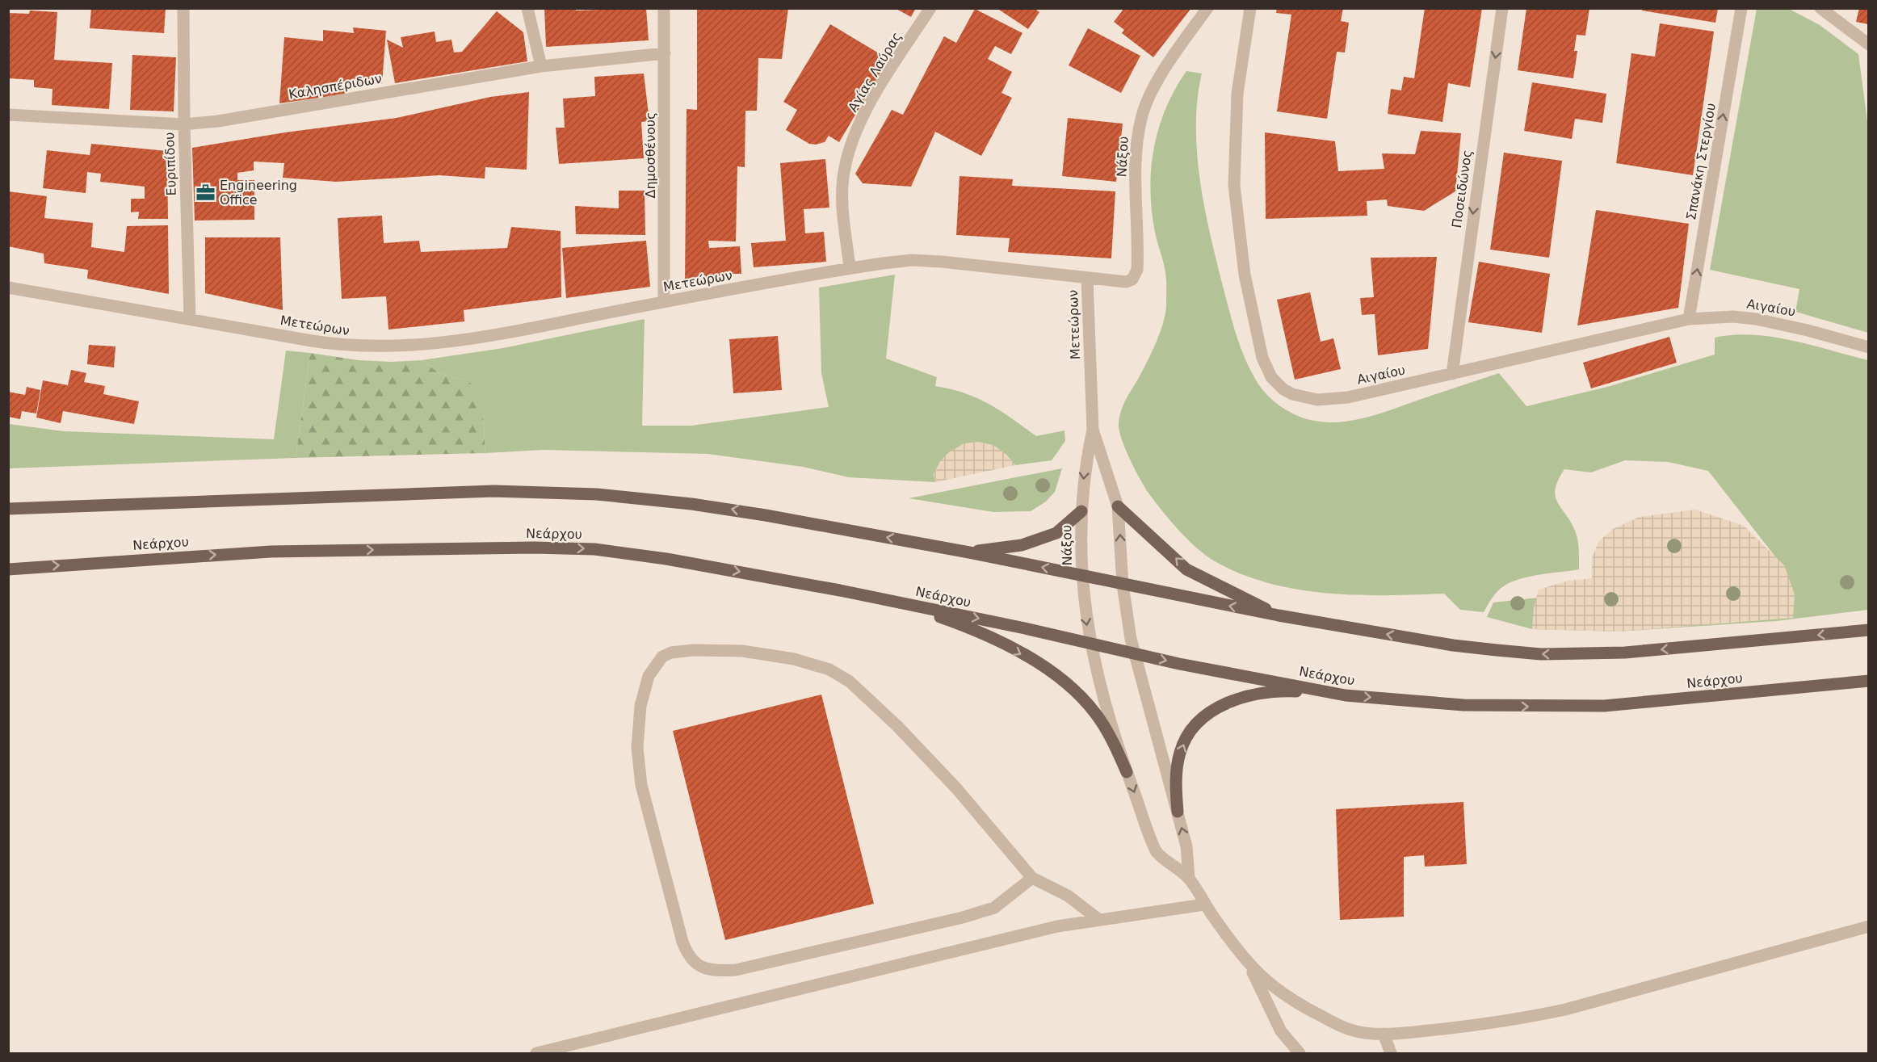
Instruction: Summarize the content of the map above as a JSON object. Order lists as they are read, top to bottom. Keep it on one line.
{"streets":{"main road":["Νεάρχου"],"street":["Αγίας Λαύρας","Καλησπέριδων","Δημοσθένους","Νάξου","Σπανάκη Στεργίου","Ευριπίδου","Ποσειδώνος","Μετεώρων","Αιγαίου"]},"crossings":[["Αγίας Λαύρας","Μετεώρων"],["Καλησπέριδων","Δημοσθένους"],["Καλησπέριδων","Ευριπίδου"],["Δημοσθένους","Μετεώρων"],["Νάξου","Μετεώρων"],["Νάξου","Νεάρχου"],["Σπανάκη Στεργίου","Αιγαίου"],["Ευριπίδου","Μετεώρων"],["Ποσειδώνος","Αιγαίου"],["Μετεώρων","Νεάρχου"]],"one_way":["Σπανάκη Στεργίου","Ποσειδώνος"],"places":{"office":["Engineering Office"]}}
